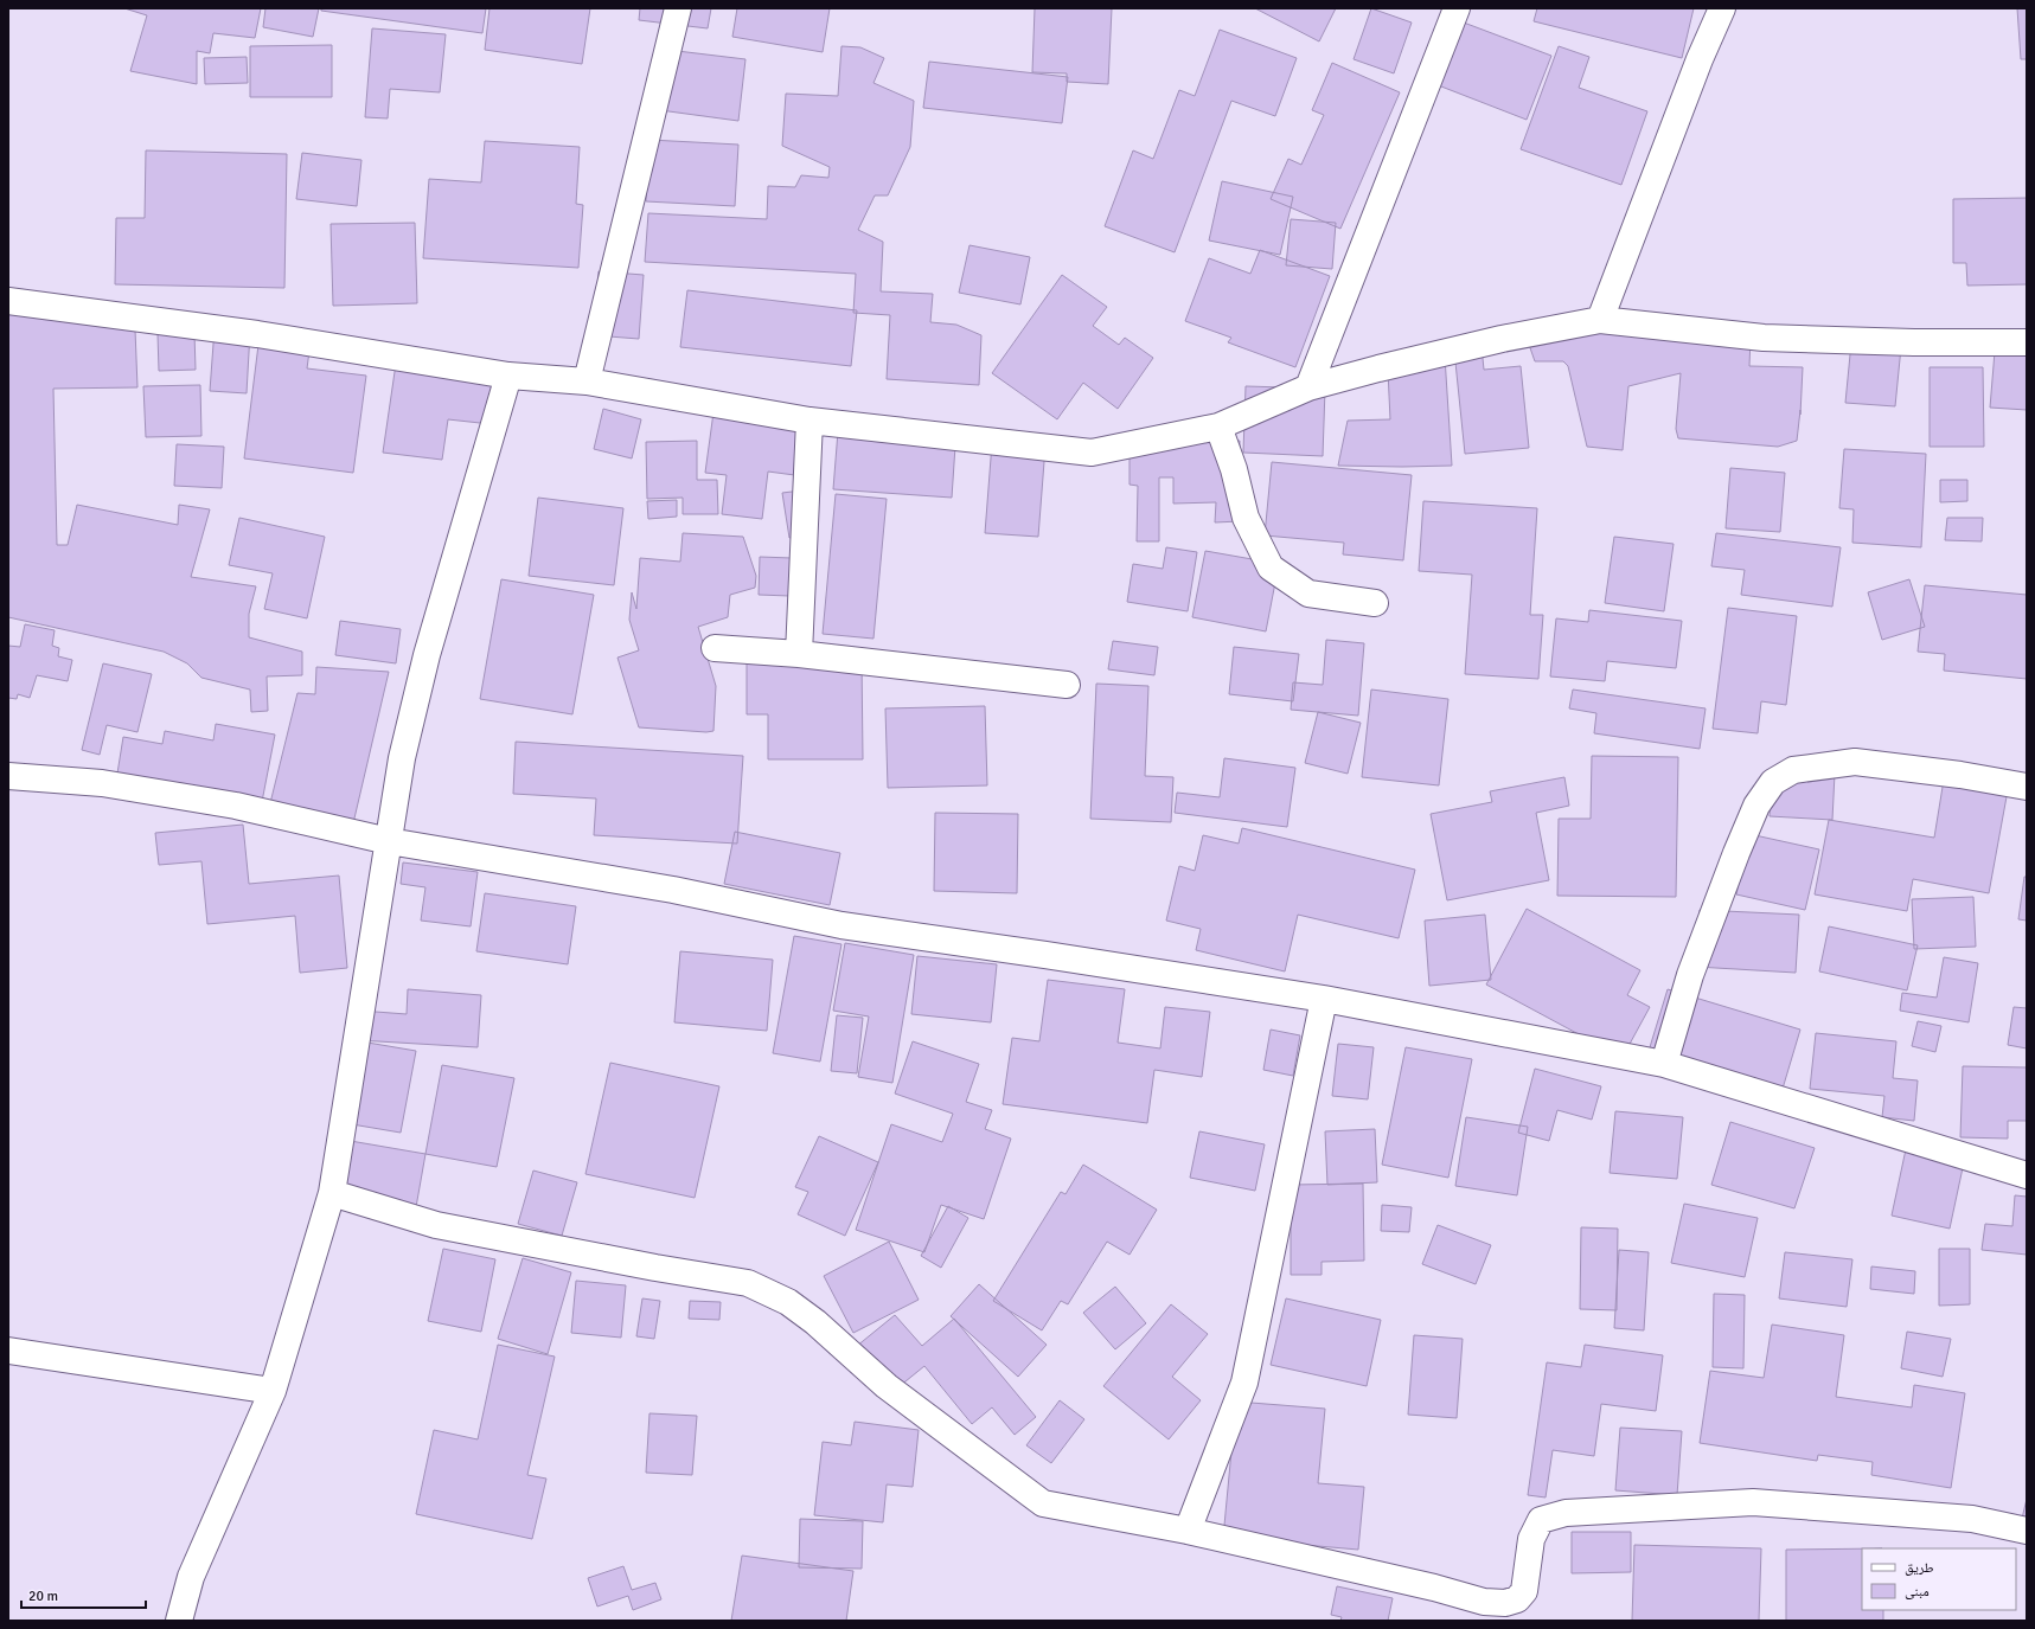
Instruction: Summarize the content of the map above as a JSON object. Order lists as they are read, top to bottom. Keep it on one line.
{"legend":["طريق","مبنى"],"scale_bar":"20 m"}
